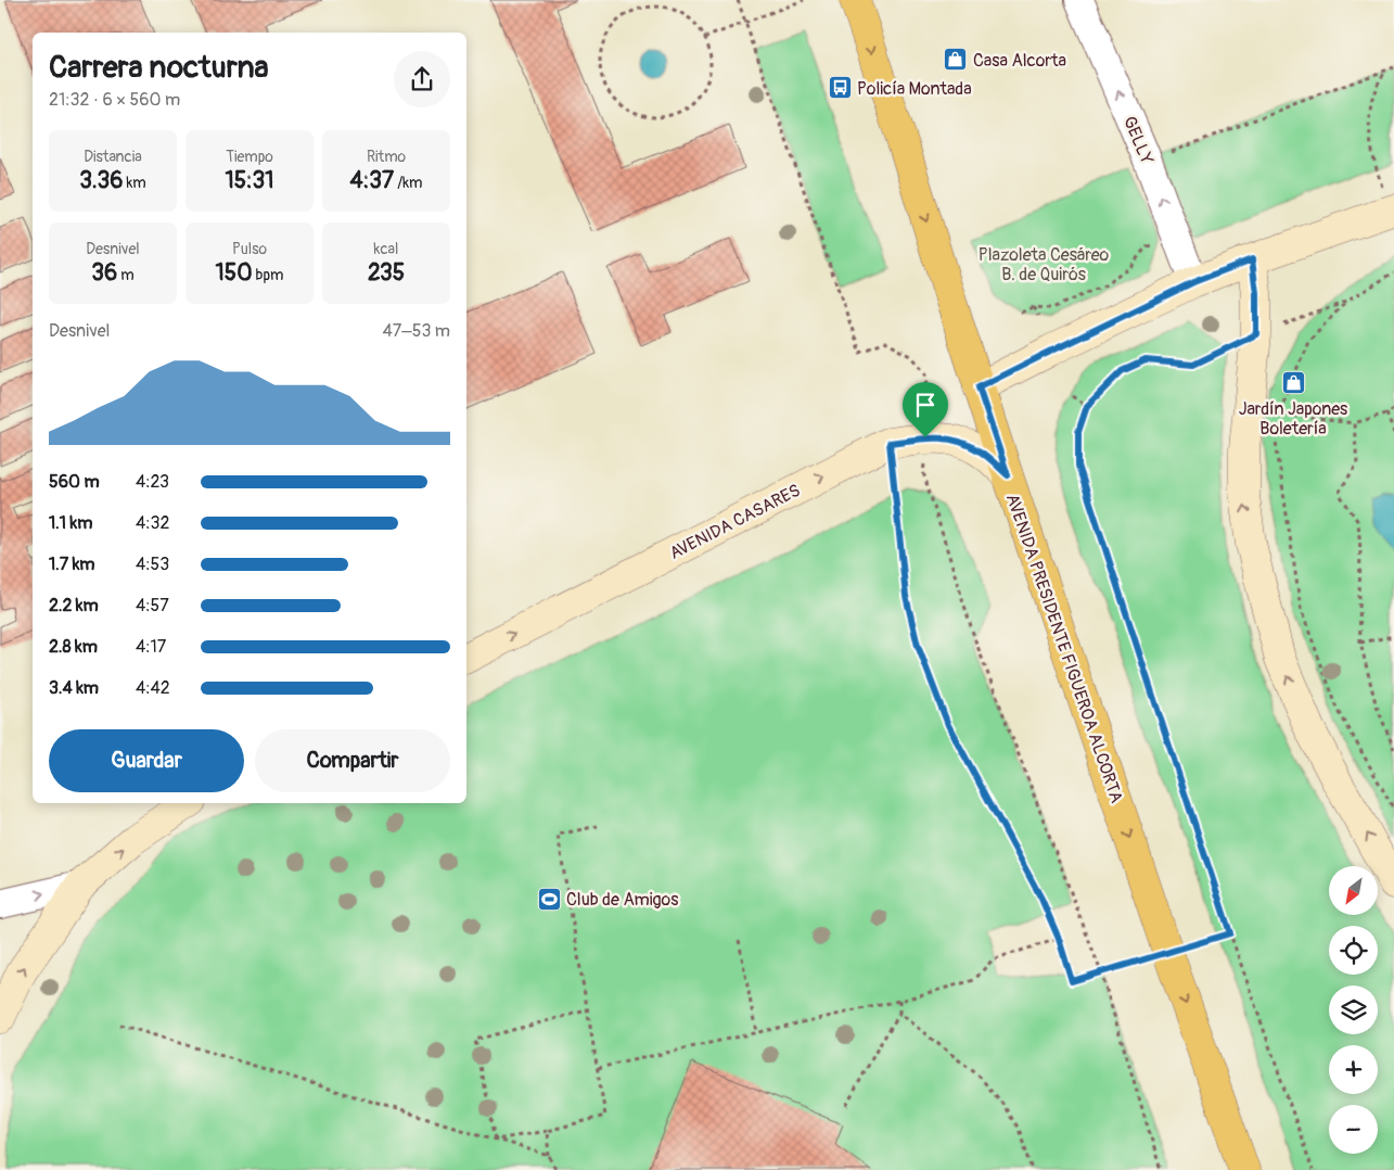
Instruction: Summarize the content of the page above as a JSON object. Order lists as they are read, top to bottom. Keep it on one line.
{"streets":{"main road":["AVENIDA CASARES","AVENIDA PRESIDENTE FIGUEROA ALCORTA"],"street":["GELLY"]},"crossings":[["AVENIDA CASARES","AVENIDA PRESIDENTE FIGUEROA ALCORTA"]],"one_way":["GELLY","AVENIDA CASARES"],"parks":["Plazoleta Cesáreo B. de Quirós"],"places":{"shop":["Casa Alcorta","Jardín Japones Boletería"],"bus stop":["Policía Montada"],"sports":["Club de Amigos"]},"north":"bottom left","page":{"heading":["Carrera nocturna","21:32 · 6 × 560 m"],"stats":[["Distancia","3.36 km"],["Tiempo","15:31"],["Ritmo","4:37 /km"],["Desnivel","36 m"],["Pulso","150 bpm"],["kcal","235"]],"chart":["Desnivel","47–53 m"],"list":[{"name":"560 m","note":"4:23"},{"name":"1.1 km","note":"4:32"},{"name":"1.7 km","note":"4:53"},{"name":"2.2 km","note":"4:57"},{"name":"2.8 km","note":"4:17"},{"name":"3.4 km","note":"4:42"}],"buttons":["Guardar","Compartir"],"map_buttons":["+","−"]}}
